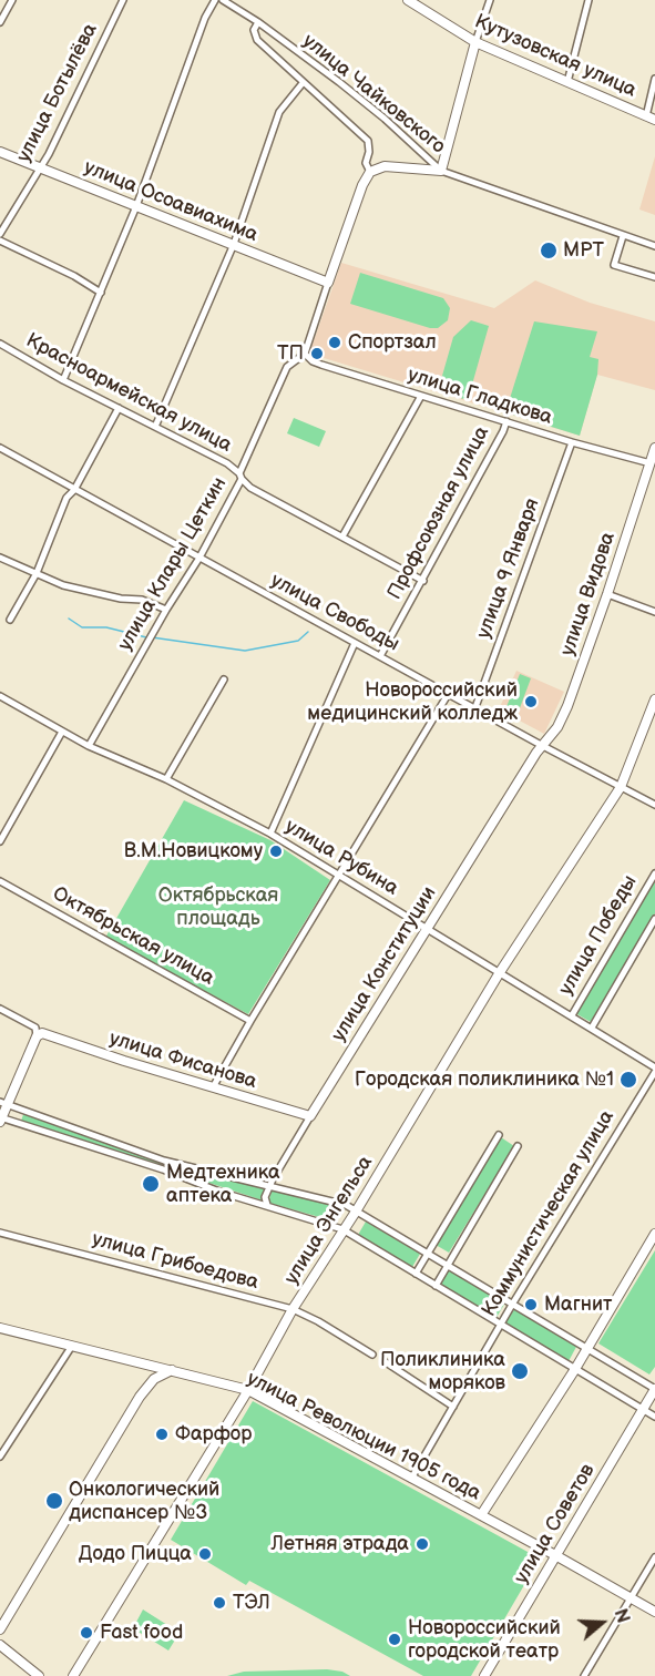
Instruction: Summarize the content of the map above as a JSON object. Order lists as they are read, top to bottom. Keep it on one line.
{"streets":{"street":["Кутузовская улица","улица Ботылёва","улица Чайковского","улица Осоавиахима","Красноармейская улица","улица Гладкова","Профсоюзная улица","улица Клары Цеткин","улица 9 Января","улица Видова","улица Свободы","улица Рубина","улица Победы","Октябрьская улица","улица Конституции","улица Фисанова","Коммунистическая улица","улица Энгельса","улица Грибоедова","улица Революции 1905 года","улица Советов"]},"crossings":[["улица Ботылёва","улица Осоавиахима"],["улица Чайковского","улица Клары Цеткин"],["улица Осоавиахима","улица Клары Цеткин"],["Красноармейская улица","Профсоюзная улица"],["Красноармейская улица","улица Клары Цеткин"],["улица Гладкова","Профсоюзная улица"],["улица Гладкова","улица Клары Цеткин"],["улица Гладкова","улица 9 Января"],["улица Гладкова","улица Видова"],["Профсоюзная улица","улица Свободы"],["улица Клары Цеткин","улица Свободы"],["улица Клары Цеткин","улица Рубина"],["улица 9 Января","улица Свободы"],["улица Видова","улица Свободы"],["улица Видова","улица Конституции"],["улица Свободы","улица Конституции"],["улица Свободы","улица Энгельса"],["улица Рубина","улица Победы"],["улица Рубина","улица Конституции"],["улица Рубина","Коммунистическая улица"],["улица Рубина","улица Энгельса"],["улица Конституции","улица Фисанова"],["Коммунистическая улица","улица Революции 1905 года"],["улица Энгельса","улица Грибоедова"],["улица Энгельса","улица Революции 1905 года"],["улица Революции 1905 года","улица Советов"]],"parks":["Октябрьская площадь"],"places":["МРТ","Спортзал","ТП","Новороссийский медицинский колледж","В.М.Новицкому","Городская поликлиника №1","Медтехника аптека","Магнит","Поликлиника моряков","Фарфор","Онкологический диспансер №3","Летняя этрада","Додо Пицца","ТЭЛ","Fast food","Новороссийский городской театр"],"north":"right"}
